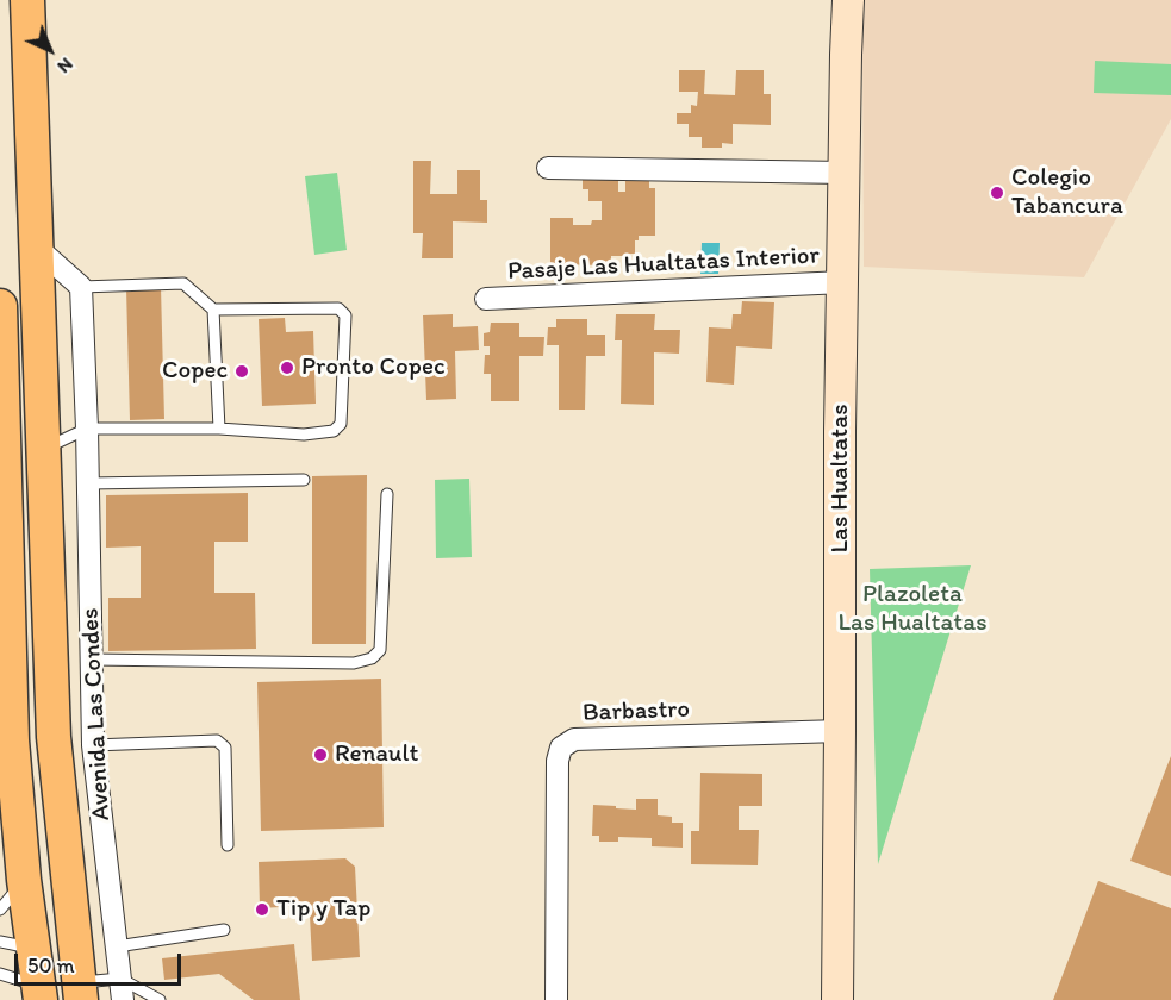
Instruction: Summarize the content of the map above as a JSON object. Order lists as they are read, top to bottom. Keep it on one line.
{"streets":{"main road":["Avenida Las Condes"],"street":["Pasaje Las Hualtatas Interior","Las Hualtatas","Barbastro"]},"crossings":[["Pasaje Las Hualtatas Interior","Las Hualtatas"],["Las Hualtatas","Barbastro"]],"parks":["Plazoleta Las Hualtatas"],"places":["Colegio Tabancura","Pronto Copec","Copec","Renault","Tip y Tap"],"scale_bar":"50 m","north":"bottom right"}
